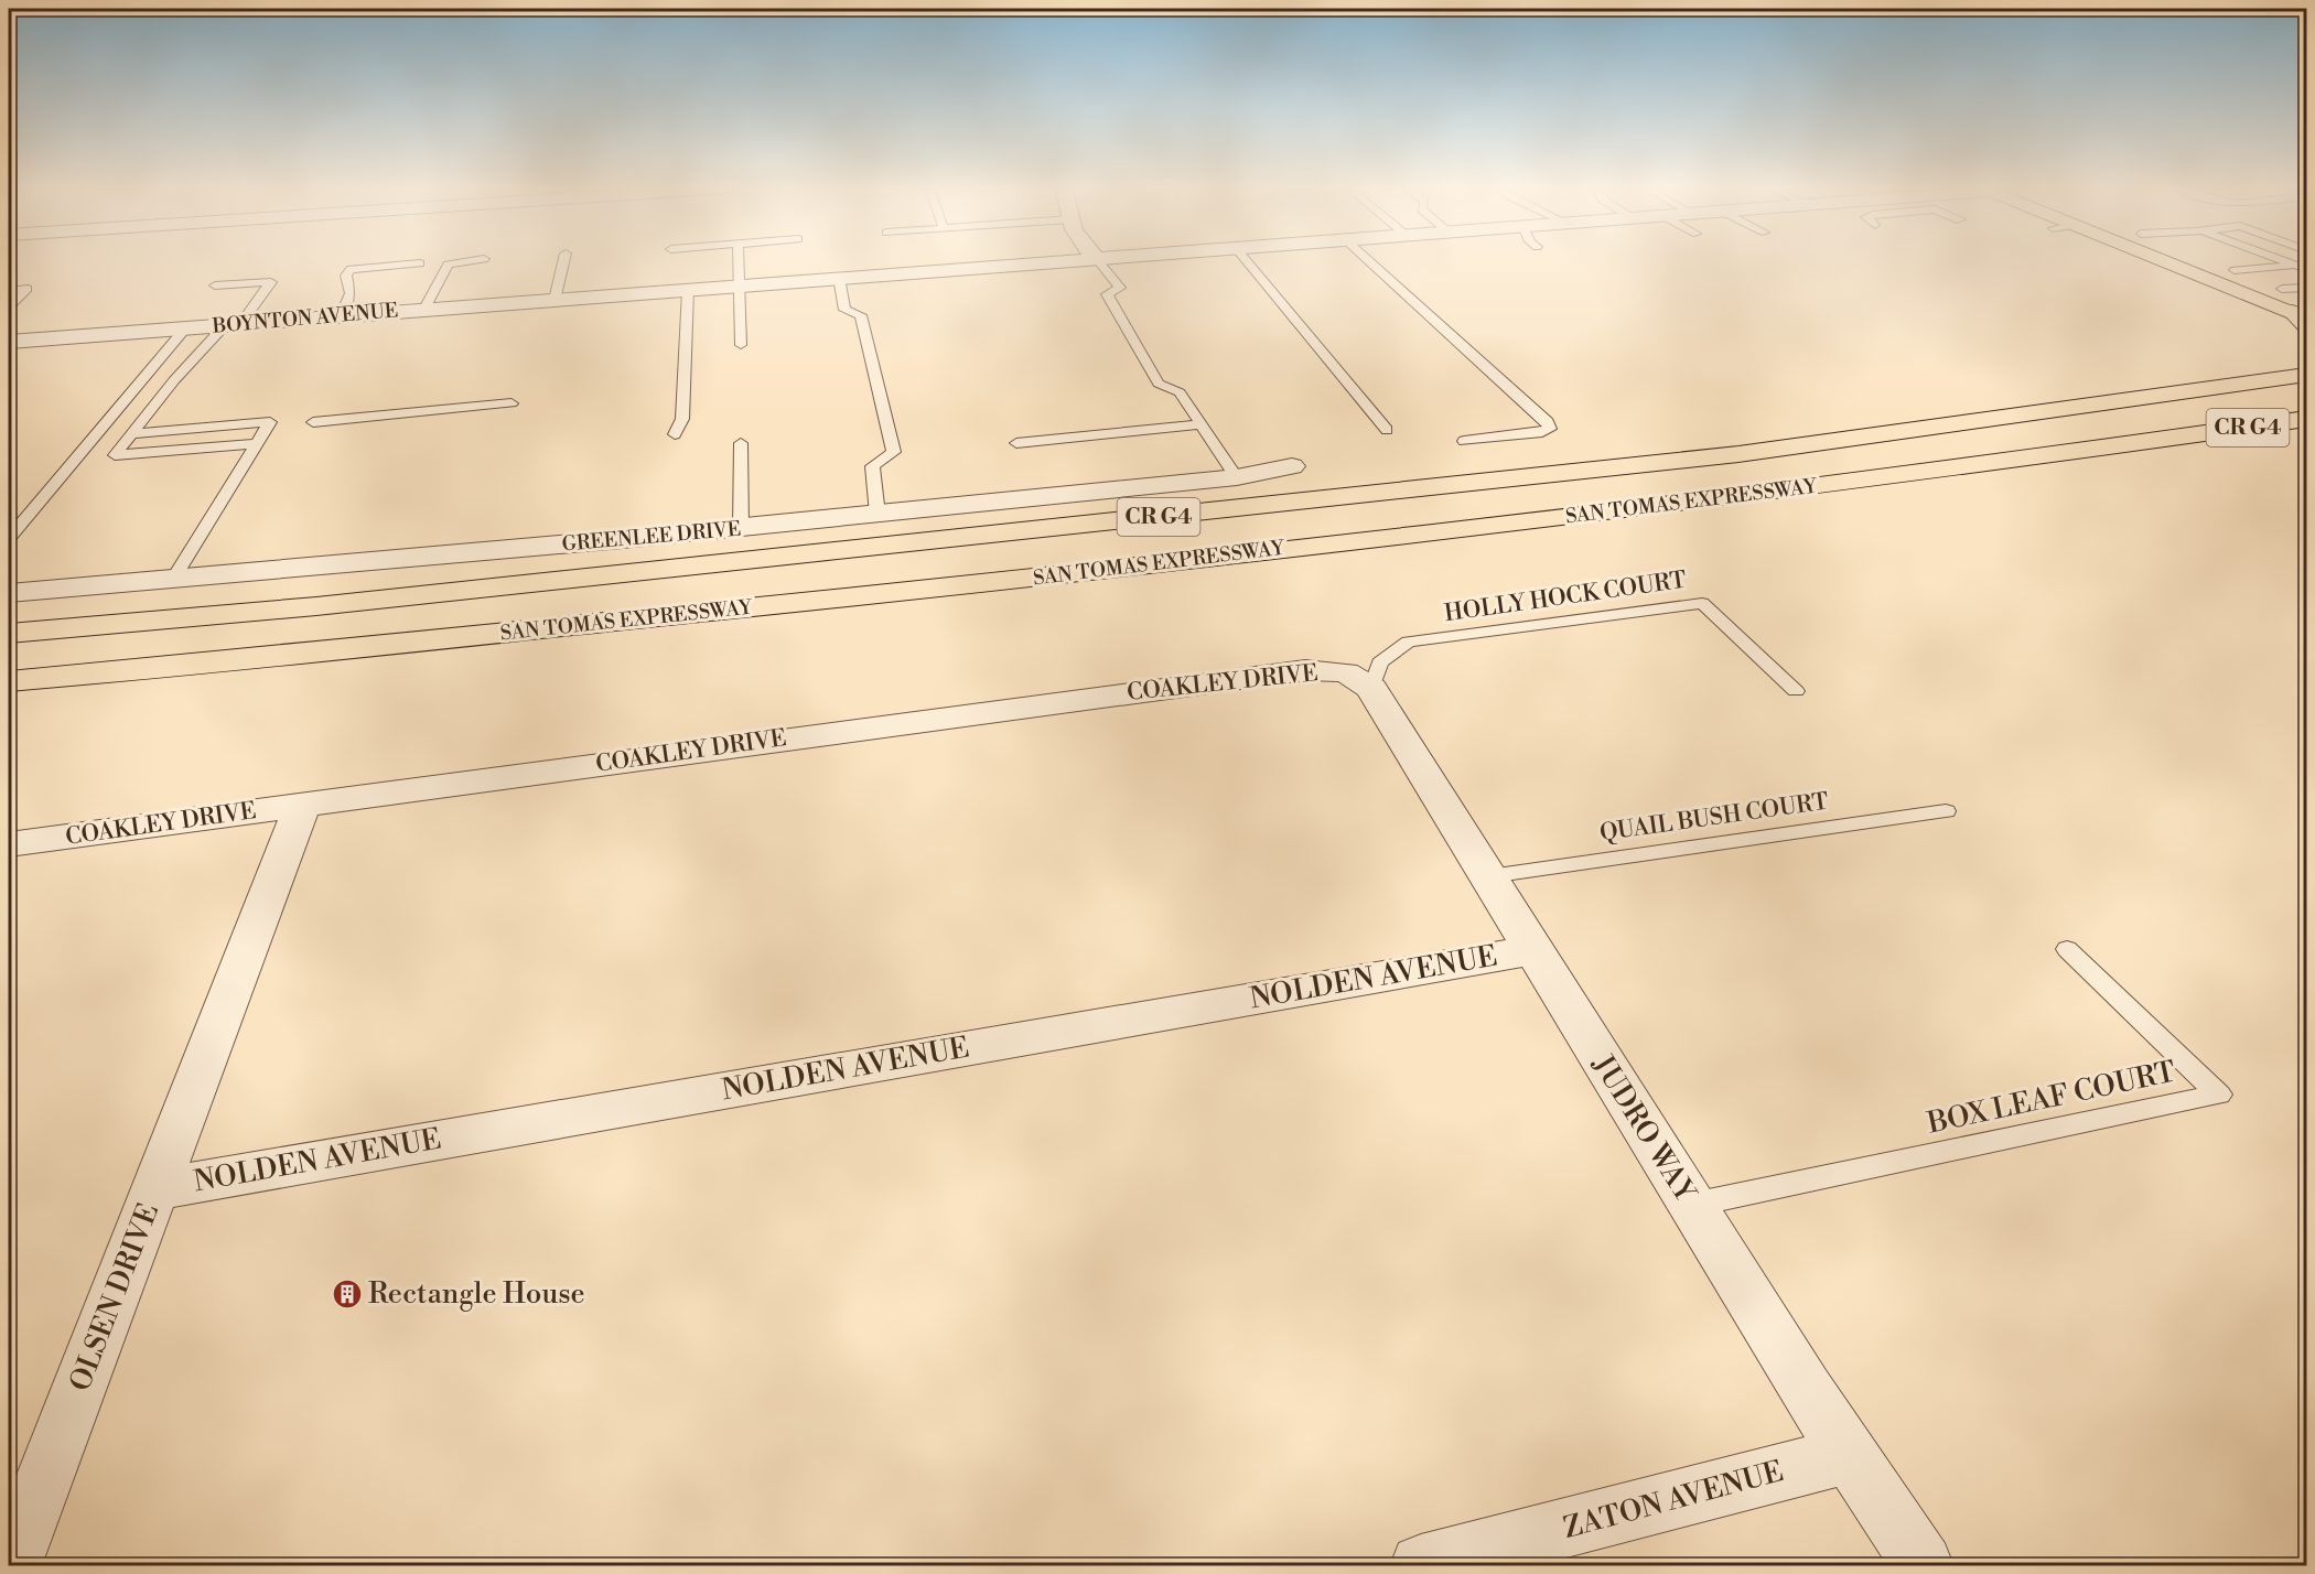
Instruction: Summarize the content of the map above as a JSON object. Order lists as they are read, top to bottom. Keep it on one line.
{"streets":{"main road":["CR G4","SAN TOMAS EXPRESSWAY"],"street":["BOYNTON AVENUE","GREENLEE DRIVE","COAKLEY DRIVE","NOLDEN AVENUE","JUDRO WAY","OLSEN DRIVE","ZATON AVENUE"],"lane":["HOLLY HOCK COURT","QUAIL BUSH COURT","BOX LEAF COURT"]},"crossings":[["HOLLY HOCK COURT","COAKLEY DRIVE"],["HOLLY HOCK COURT","JUDRO WAY"],["COAKLEY DRIVE","JUDRO WAY"],["COAKLEY DRIVE","OLSEN DRIVE"],["QUAIL BUSH COURT","JUDRO WAY"],["NOLDEN AVENUE","JUDRO WAY"],["NOLDEN AVENUE","OLSEN DRIVE"],["BOX LEAF COURT","JUDRO WAY"],["JUDRO WAY","ZATON AVENUE"]],"places":{"building":["Rectangle House"]}}
